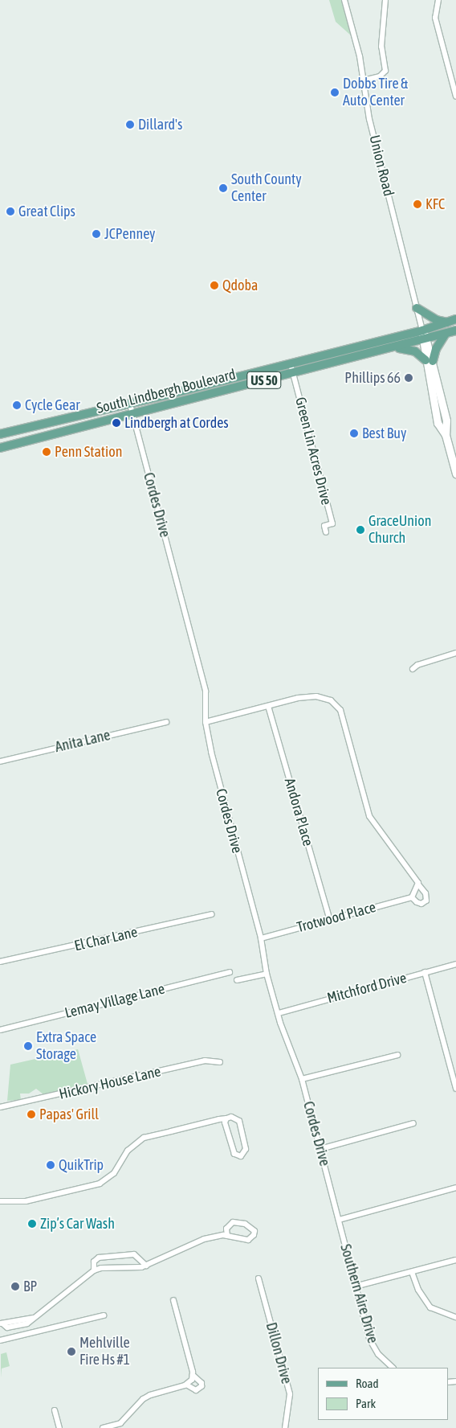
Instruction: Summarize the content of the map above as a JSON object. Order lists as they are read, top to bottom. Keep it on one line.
{"streets":{"main road":["Union Road","US 50","South Lindbergh Boulevard"],"street":["Green Lin Acres Drive","Cordes Drive","Anita Lane","Andora Place","Trotwood Place","El Char Lane","Mitchford Drive","Lemay Village Lane","Hickory House Lane","Southern Aire Drive","Dillon Drive"]},"crossings":[["Union Road","South Lindbergh Boulevard"],["South Lindbergh Boulevard","Green Lin Acres Drive"],["South Lindbergh Boulevard","Cordes Drive"],["Cordes Drive","Trotwood Place"],["Cordes Drive","Mitchford Drive"],["Cordes Drive","Southern Aire Drive"],["Andora Place","Trotwood Place"]],"places":["Dobbs Tire & Auto Center","Dillard's","South County Center","KFC","Great Clips","JCPenney","Qdoba","Phillips 66","Cycle Gear","Lindbergh at Cordes","Best Buy","Penn Station","GraceUnion Church","Extra Space Storage","Papas' Grill","QuikTrip","Zip’s Car Wash","BP","Mehlville Fire Hs #1"],"legend":["Road","Park"]}
